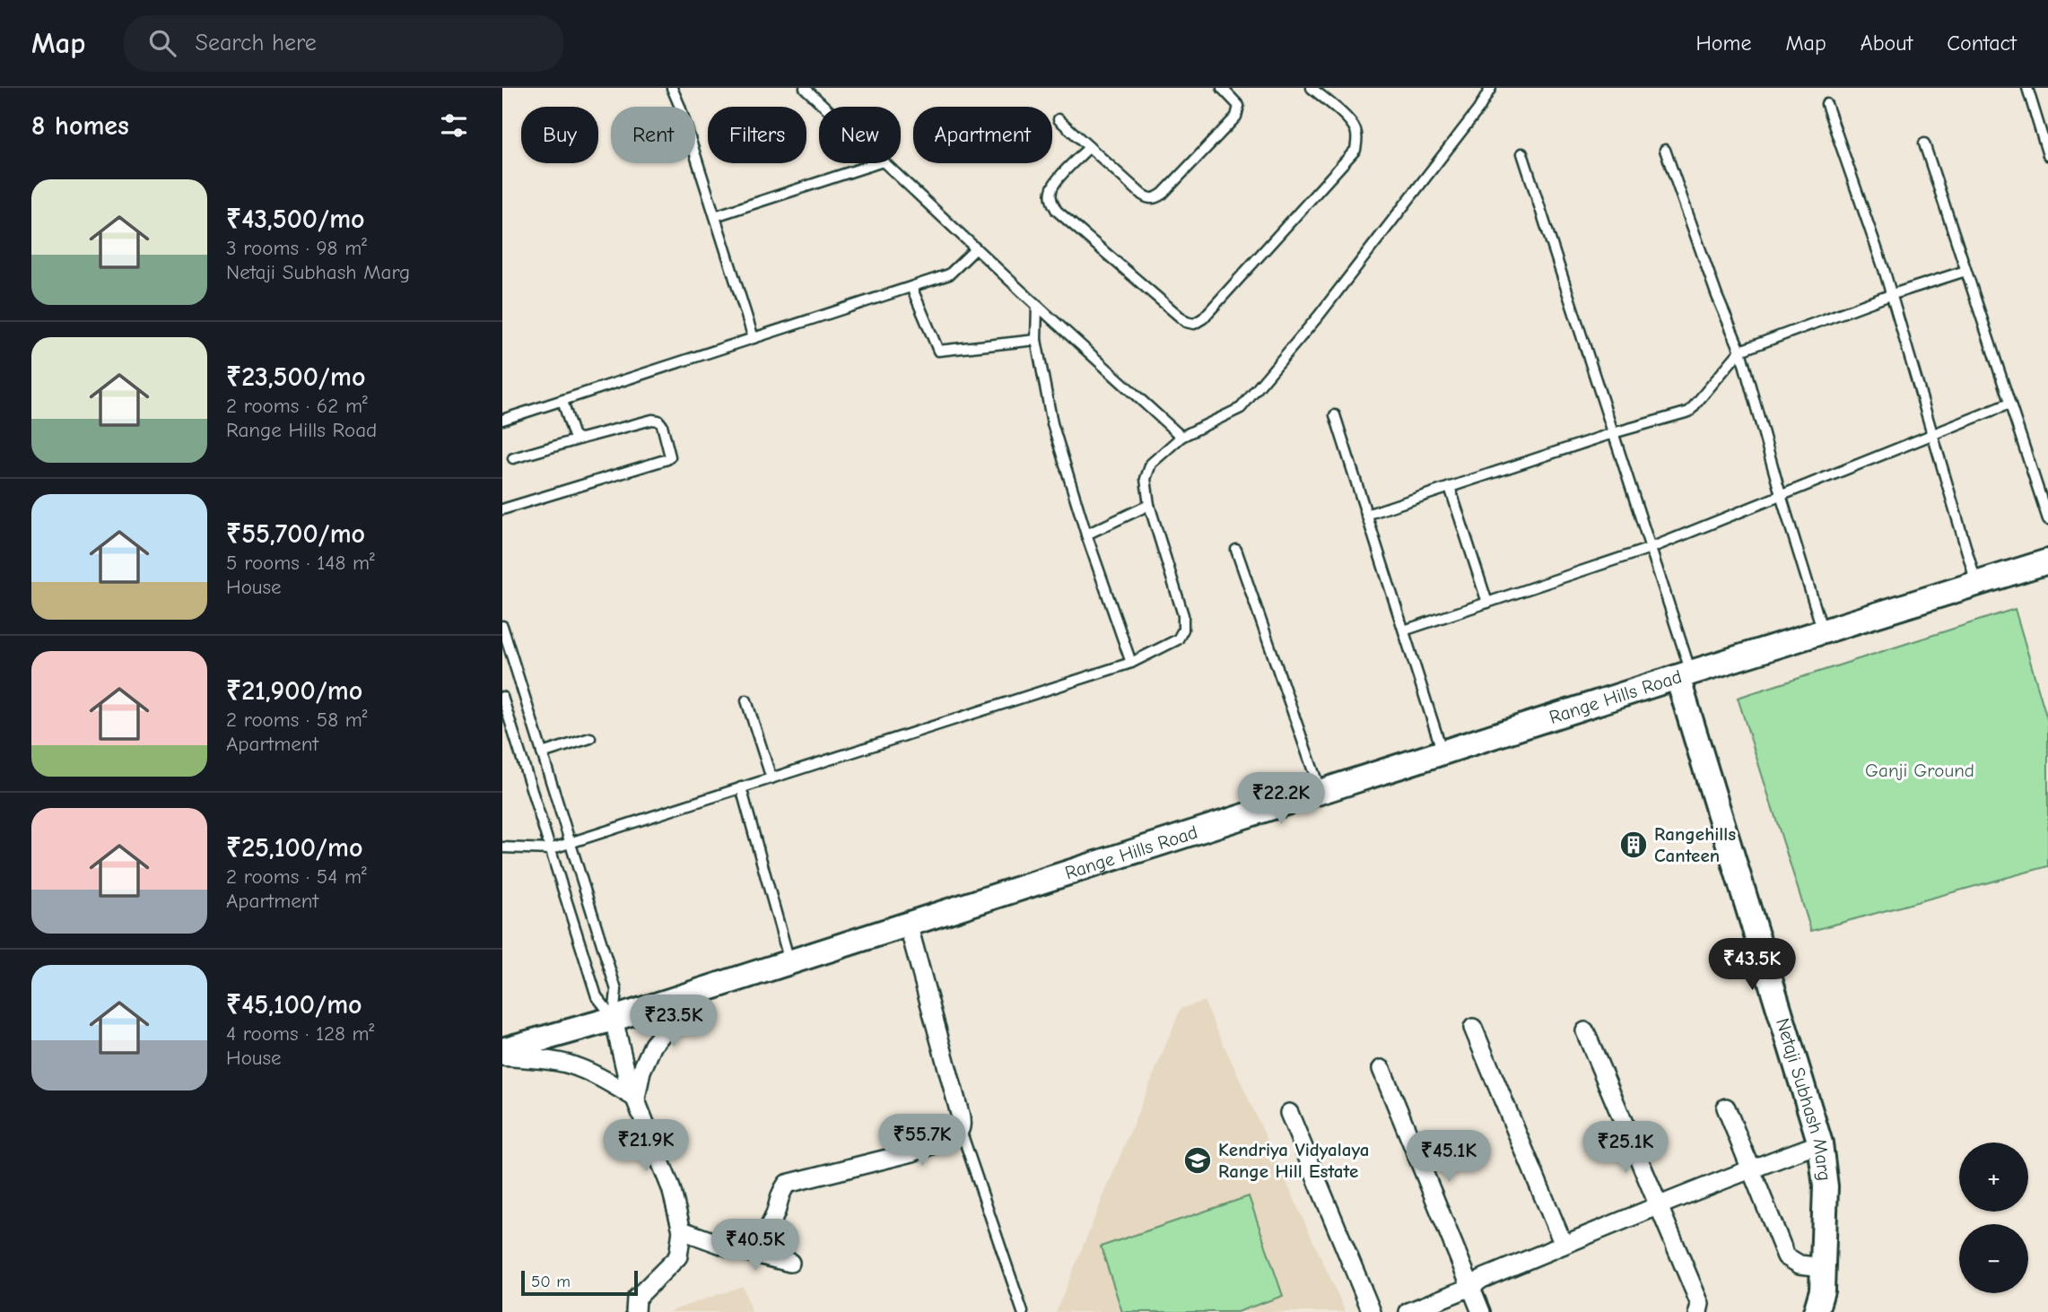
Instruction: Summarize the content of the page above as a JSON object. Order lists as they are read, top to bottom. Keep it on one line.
{"streets":{"street":["Range Hills Road","Netaji Subhash Marg"]},"crossings":[["Range Hills Road","Netaji Subhash Marg"]],"parks":["Ganji Ground"],"places":{"building":["Rangehills Canteen"],"school or university":["Kendriya Vidyalaya Range Hill Estate"]},"scale_bar":"50 m","page":{"header":"Map","search":"Search here","nav":["Home","Map","About","Contact"],"heading":"8 homes","chip":["Buy","Rent","Filters","New","Apartment"],"list":[{"name":"₹43,500/mo","note":"3 rooms · 98 m² · Netaji Subhash Marg"},{"name":"₹23,500/mo","note":"2 rooms · 62 m² · Range Hills Road"},{"name":"₹55,700/mo","note":"5 rooms · 148 m² · House"},{"name":"₹21,900/mo","note":"2 rooms · 58 m² · Apartment"},{"name":"₹25,100/mo","note":"2 rooms · 54 m² · Apartment"},{"name":"₹45,100/mo","note":"4 rooms · 128 m² · House"}],"price":["₹22.2K","₹43.5K","₹23.5K","₹55.7K","₹21.9K","₹25.1K","₹45.1K","₹40.5K"],"map_buttons":["+","−"],"scale":"50 m"}}
